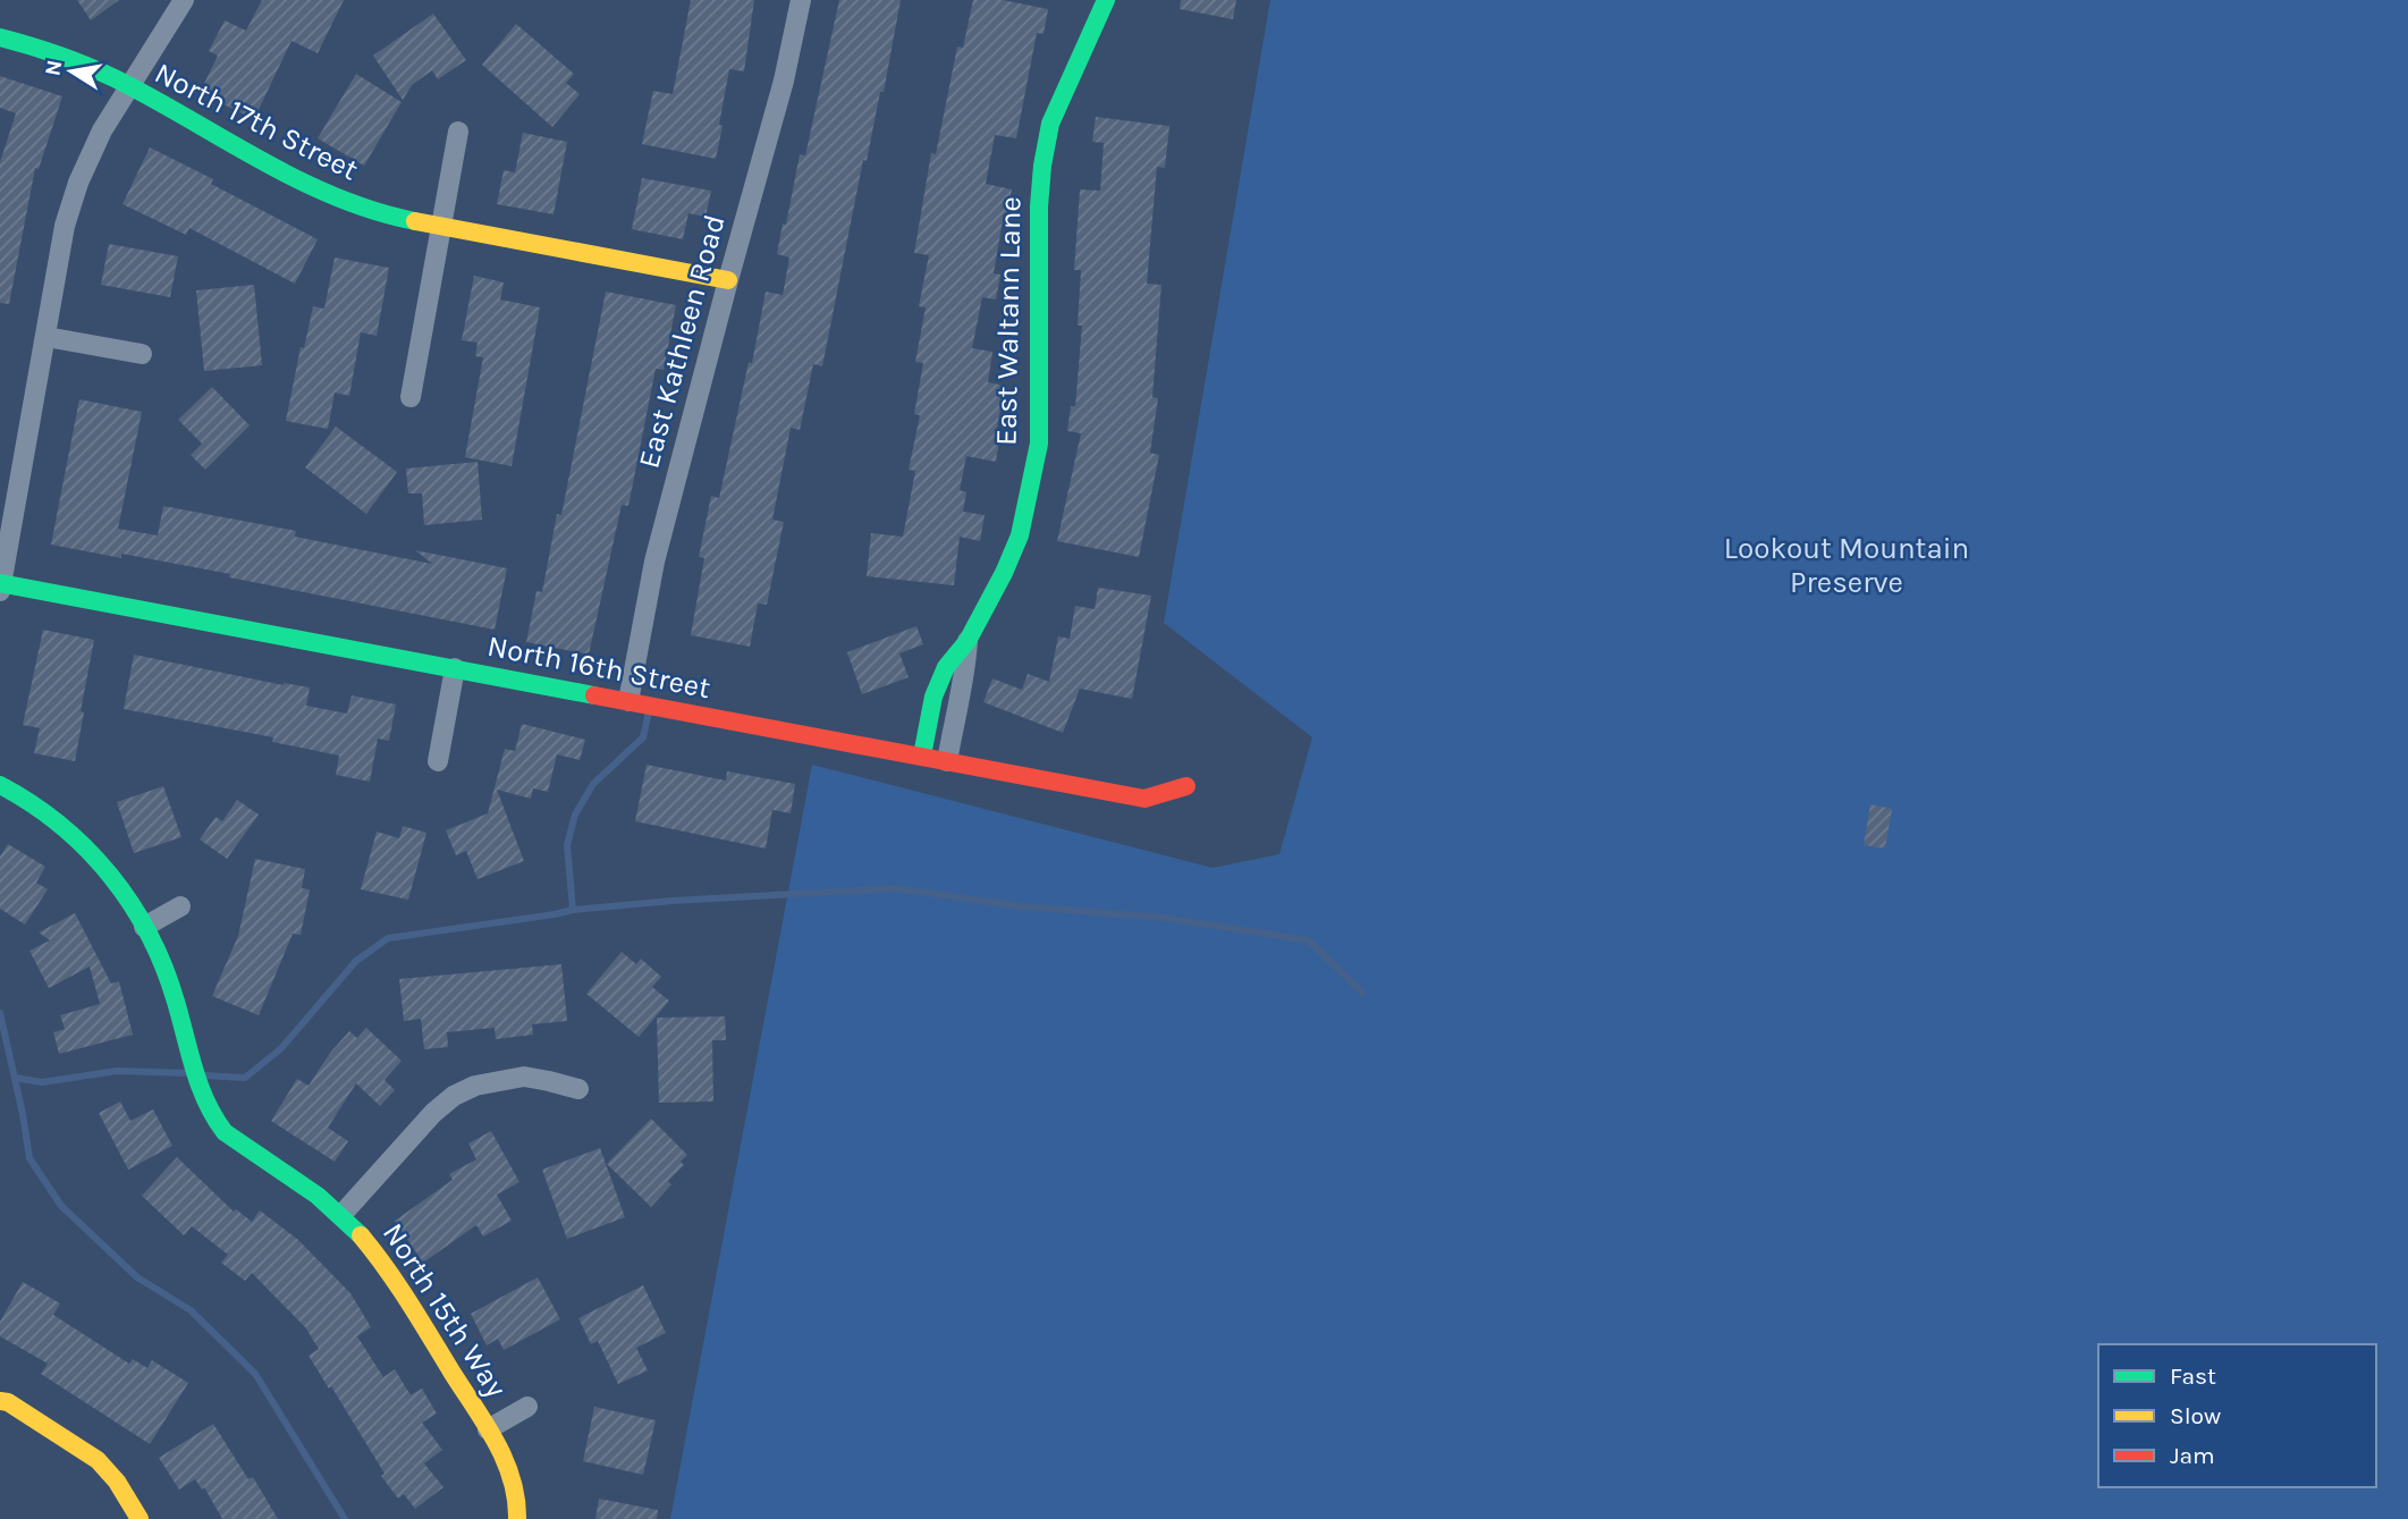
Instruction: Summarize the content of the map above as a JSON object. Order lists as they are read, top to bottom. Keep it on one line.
{"streets":{"street":["North 17th Street","East Waltann Lane","East Kathleen Road","North 16th Street","North 15th Way"]},"crossings":[["North 17th Street","East Kathleen Road"],["East Waltann Lane","North 16th Street"],["East Kathleen Road","North 16th Street"]],"parks":["Lookout Mountain Preserve"],"legend":["Fast","Slow","Jam"],"north":"left"}
